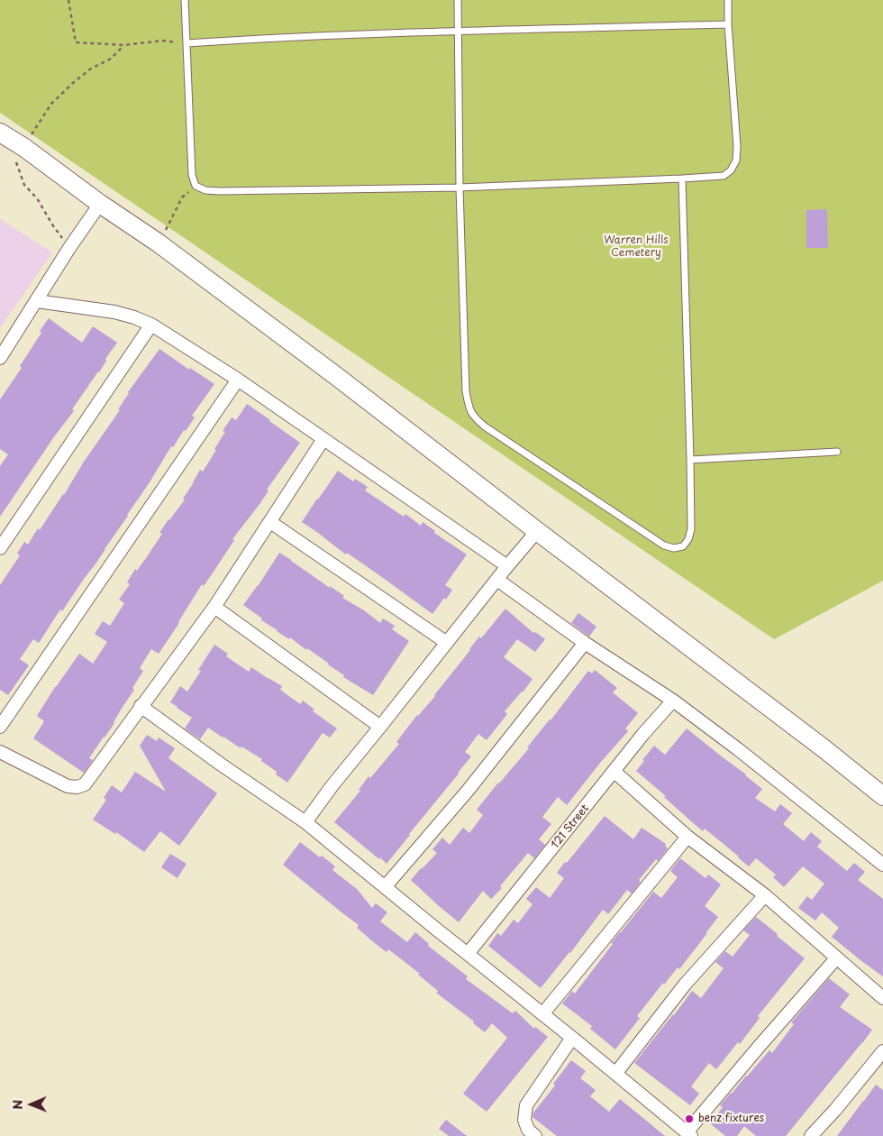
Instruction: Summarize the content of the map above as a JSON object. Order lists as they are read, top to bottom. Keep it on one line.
{"streets":{"street":["121 Street"]},"parks":["Warren Hills Cemetery"],"places":["benz fixtures"],"north":"left"}
